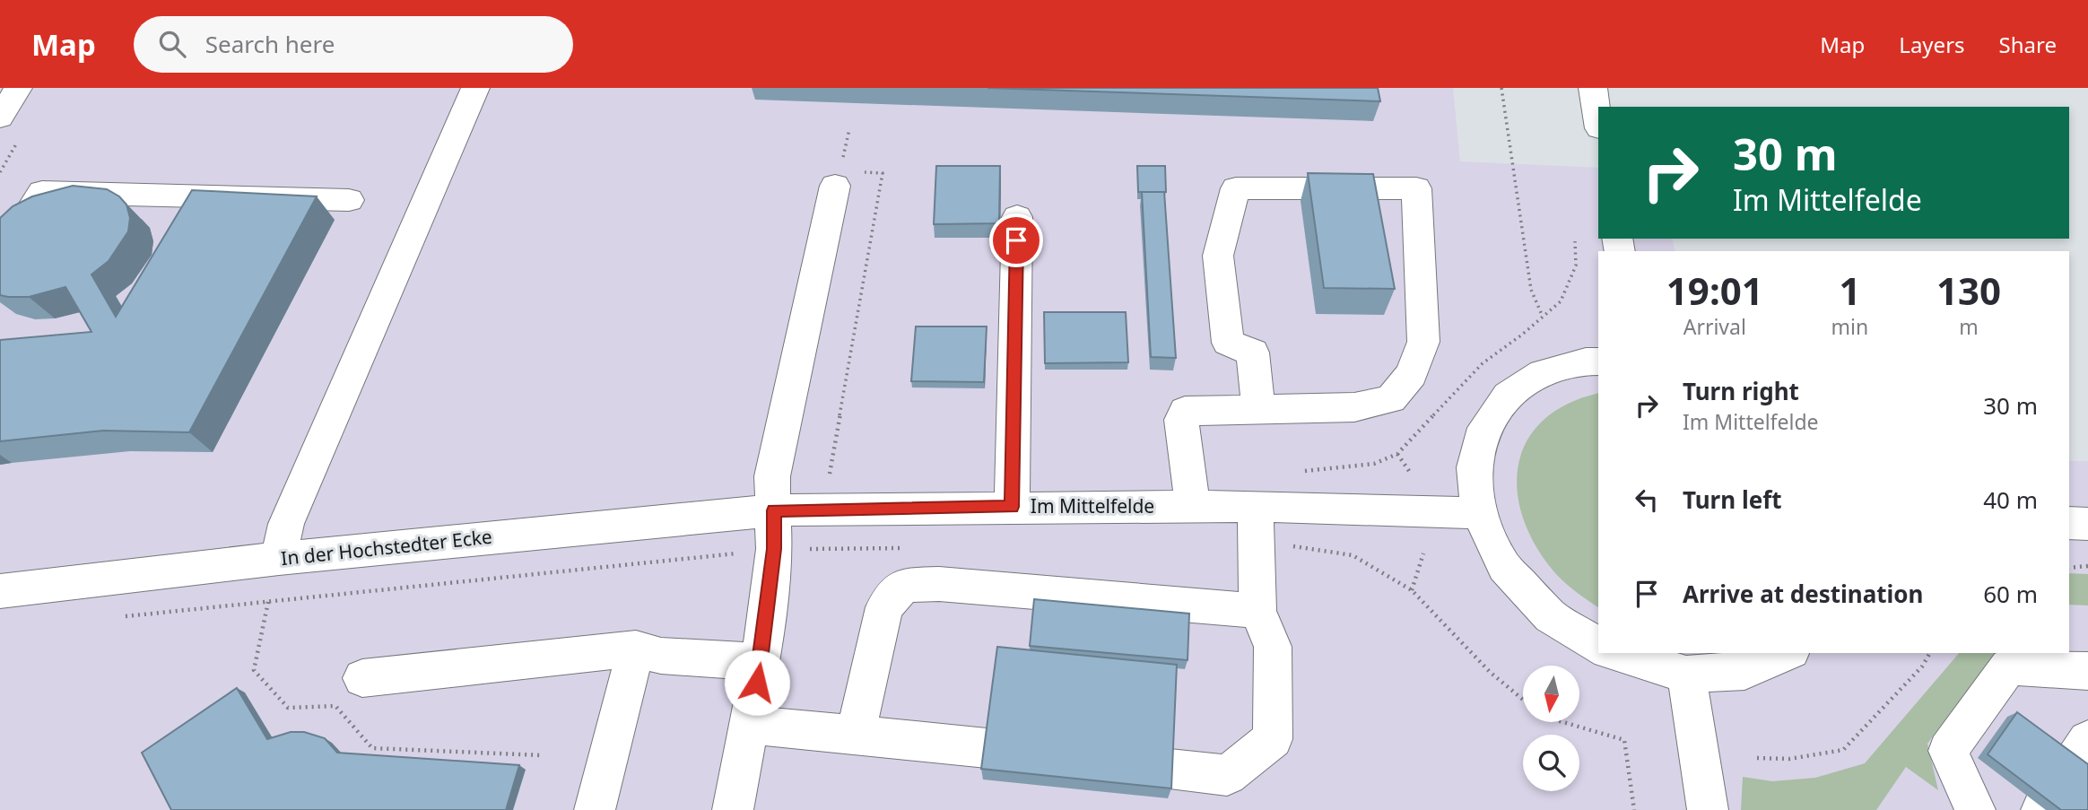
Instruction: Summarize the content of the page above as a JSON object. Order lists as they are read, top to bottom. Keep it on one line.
{"streets":{"main road":["Im Mittelfelde","In der Hochstedter Ecke"]},"crossings":[["Im Mittelfelde","In der Hochstedter Ecke"]],"north":"bottom","page":{"header":"Map","search":"Search here","nav":["Map","Layers","Share"],"turn":["30 m","Im Mittelfelde"],"eta":["19:01","Arrival","1","min","130","m"],"list":[{"name":"Turn right","note":"Im Mittelfelde","value":"30 m"},{"name":"Turn left","value":"40 m"},{"name":"Arrive at destination","value":"60 m"}]}}
